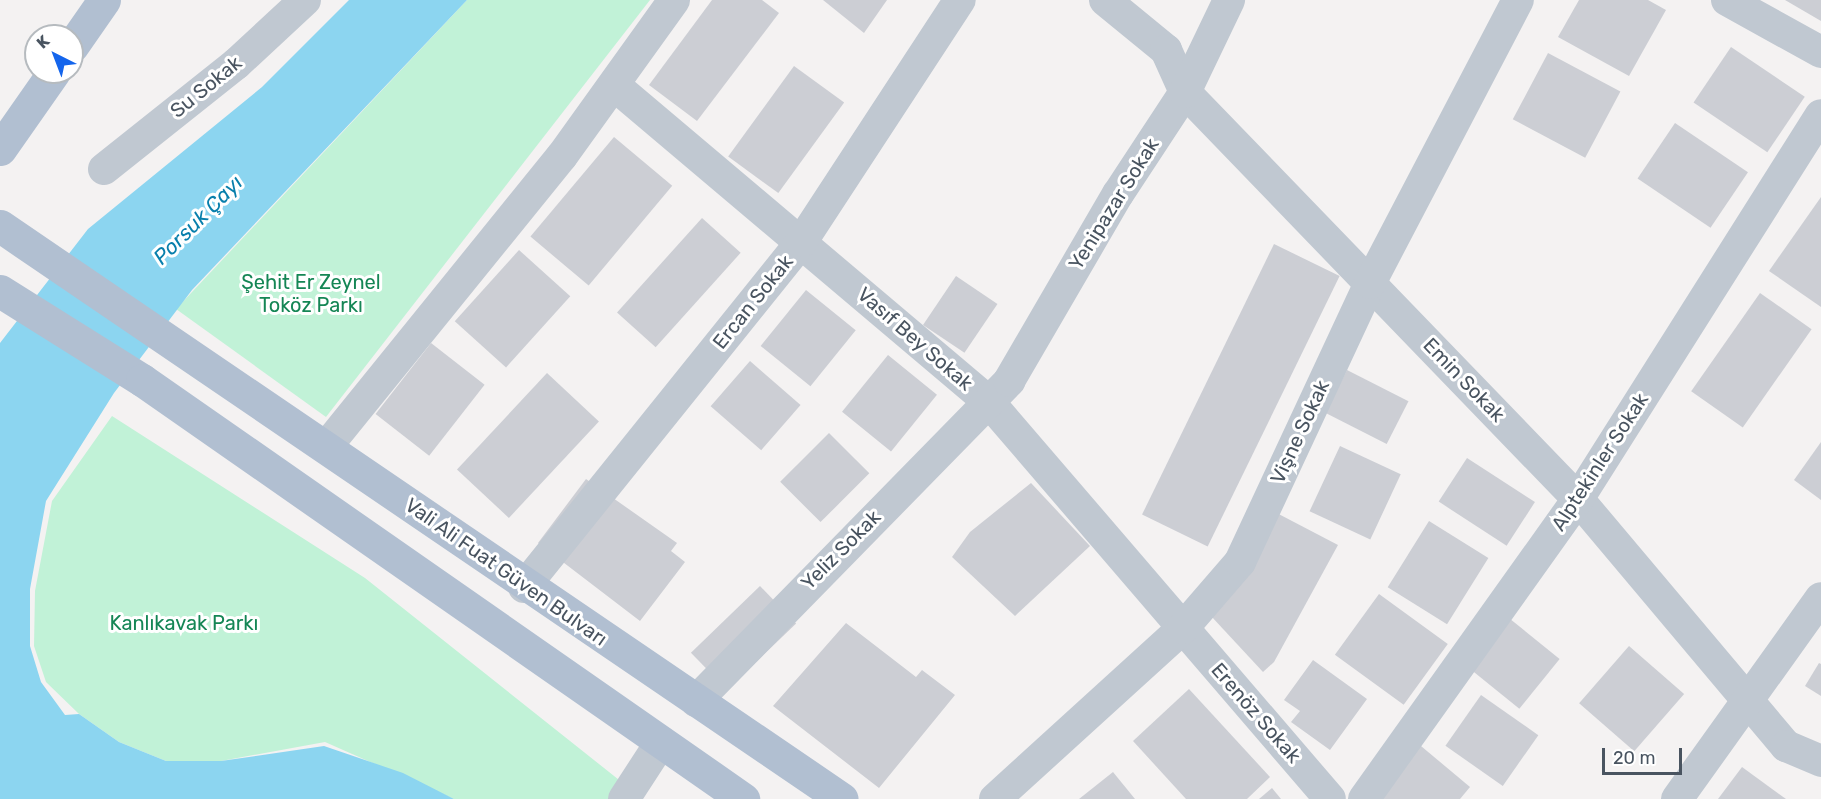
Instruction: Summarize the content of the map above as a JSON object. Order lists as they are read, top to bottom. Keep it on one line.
{"streets":{"main road":["Vali Ali Fuat Güven Bulvarı"],"street":["Su Sokak","Yenipazar Sokak","Ercan Sokak","Vasıf Bey Sokak","Emin Sokak","Vişne Sokak","Alptekinler Sokak","Yeliz Sokak","Erenöz Sokak"]},"crossings":[["Yenipazar Sokak","Vasıf Bey Sokak"],["Yenipazar Sokak","Emin Sokak"],["Yenipazar Sokak","Yeliz Sokak"],["Ercan Sokak","Vasıf Bey Sokak"],["Ercan Sokak","Vali Ali Fuat Güven Bulvarı"],["Vasıf Bey Sokak","Vişne Sokak"],["Vasıf Bey Sokak","Yeliz Sokak"],["Vasıf Bey Sokak","Erenöz Sokak"],["Emin Sokak","Vişne Sokak"],["Emin Sokak","Alptekinler Sokak"],["Vişne Sokak","Erenöz Sokak"],["Yeliz Sokak","Vali Ali Fuat Güven Bulvarı"]],"water":["Porsuk Çayı"],"parks":["Şehit Er Zeynel Toköz Parkı","Kanlıkavak Parkı"],"scale_bar":"20 m","north":"top left"}
